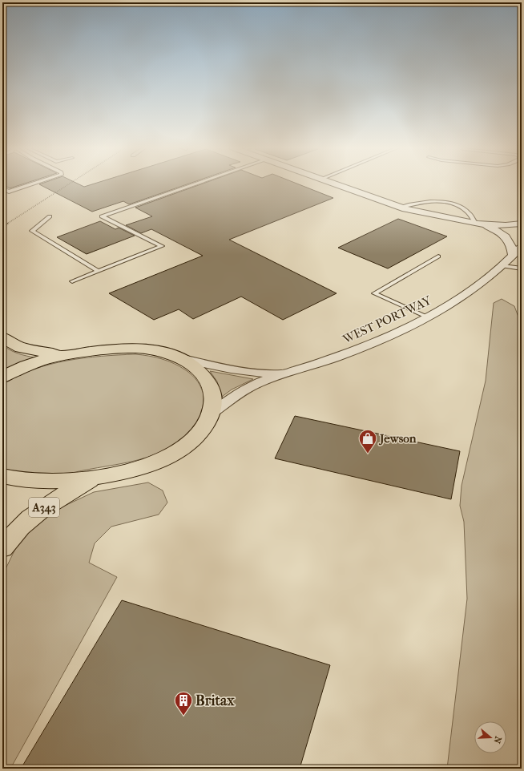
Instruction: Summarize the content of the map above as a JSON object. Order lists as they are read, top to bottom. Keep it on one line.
{"streets":{"main road":["A343"],"street":["WEST PORTWAY"]},"places":{"shop":["Jewson"],"building":["Britax"]},"north":"right"}
